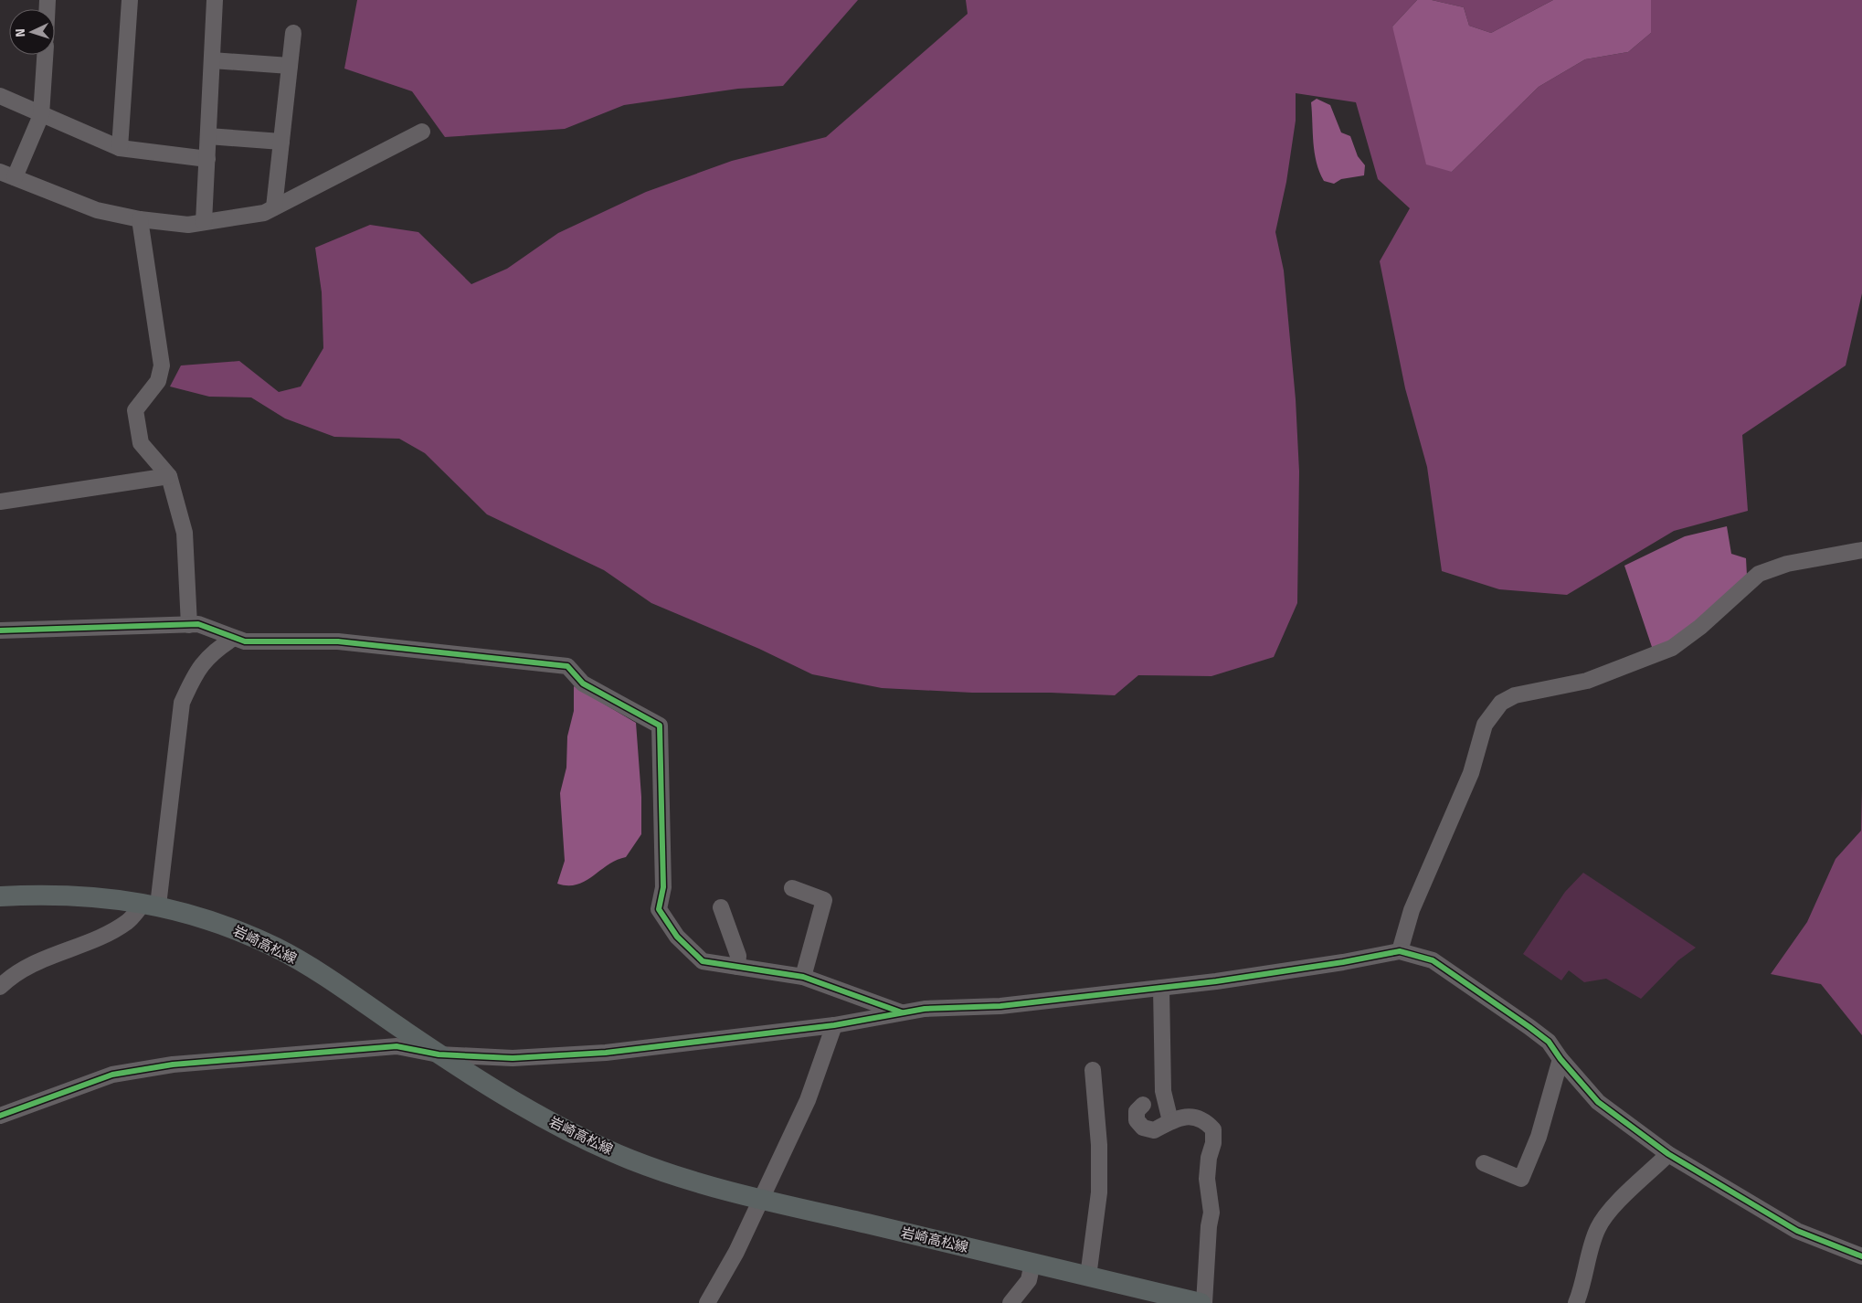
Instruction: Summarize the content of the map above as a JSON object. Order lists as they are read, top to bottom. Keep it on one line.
{"streets":{"main road":["岩崎高松線"]},"north":"left"}
